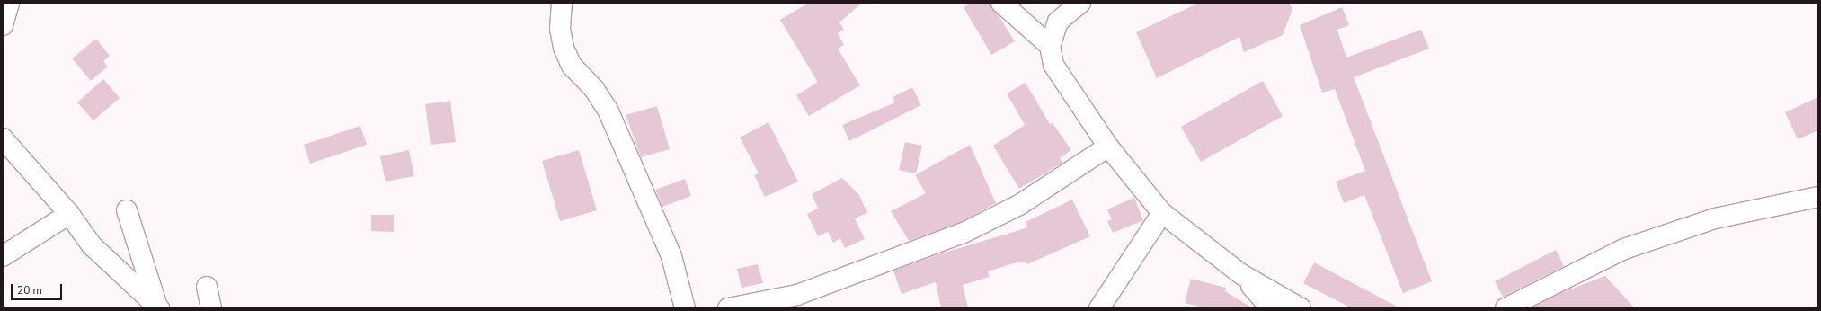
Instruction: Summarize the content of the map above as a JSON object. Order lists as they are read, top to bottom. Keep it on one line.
{"scale_bar":"20 m"}
